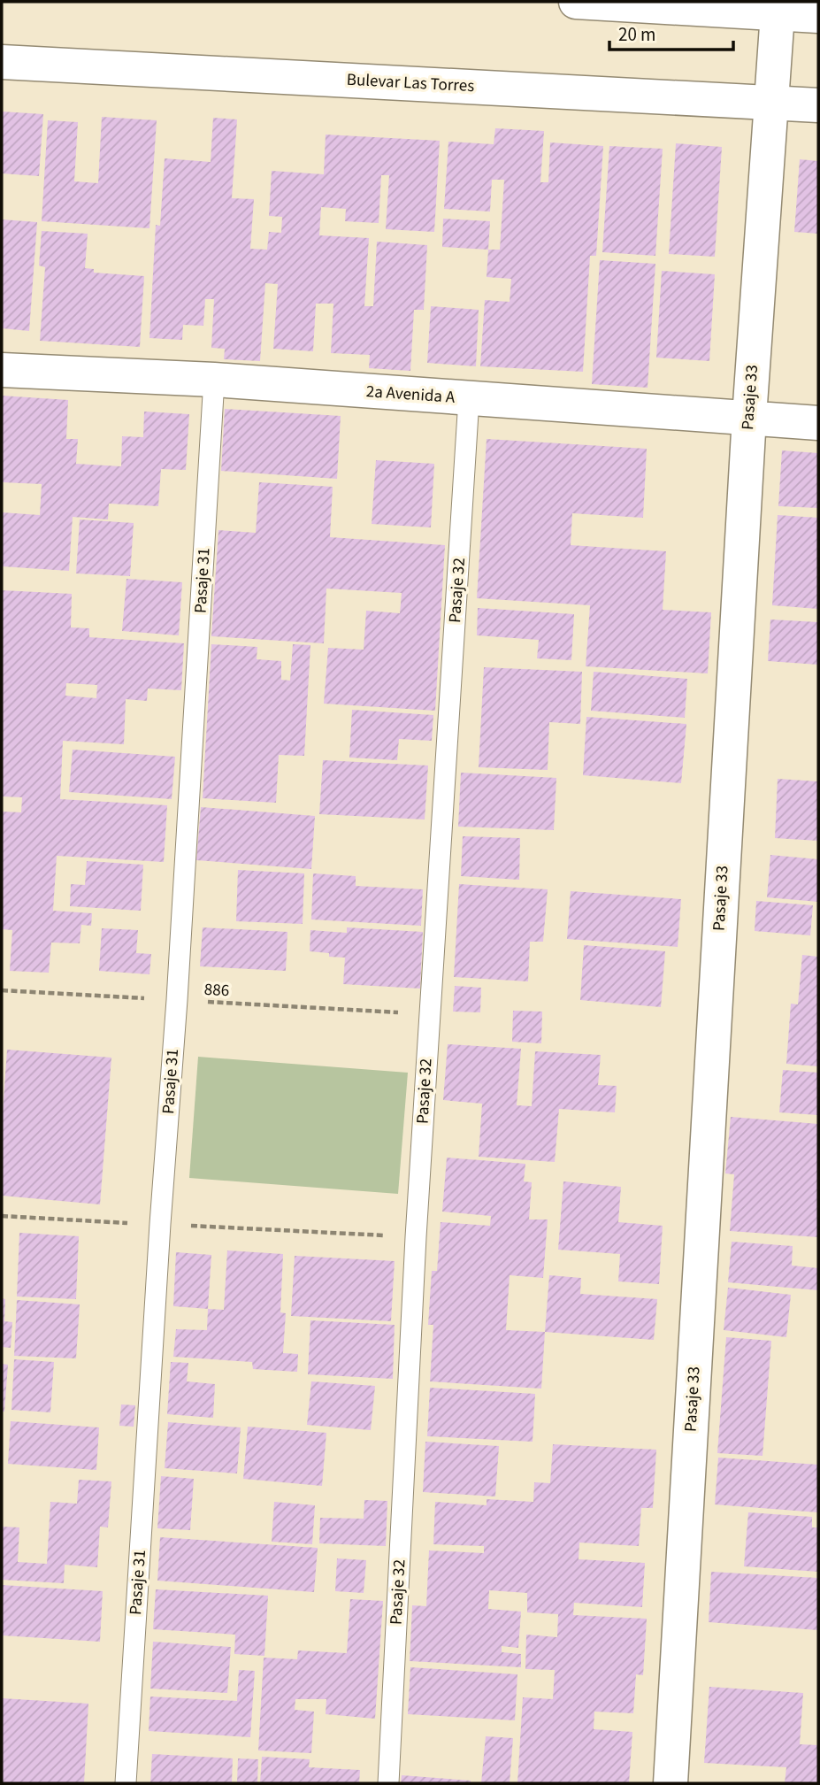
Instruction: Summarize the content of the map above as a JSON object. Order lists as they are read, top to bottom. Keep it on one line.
{"streets":{"street":["Bulevar Las Torres","2a Avenida A","Pasaje 33"],"lane":["Pasaje 31","Pasaje 32"],"path":["886"]},"crossings":[["Bulevar Las Torres","Pasaje 33"],["2a Avenida A","Pasaje 33"],["2a Avenida A","Pasaje 31"],["2a Avenida A","Pasaje 32"],["Pasaje 31","886"],["Pasaje 32","886"]],"scale_bar":"20 m"}
